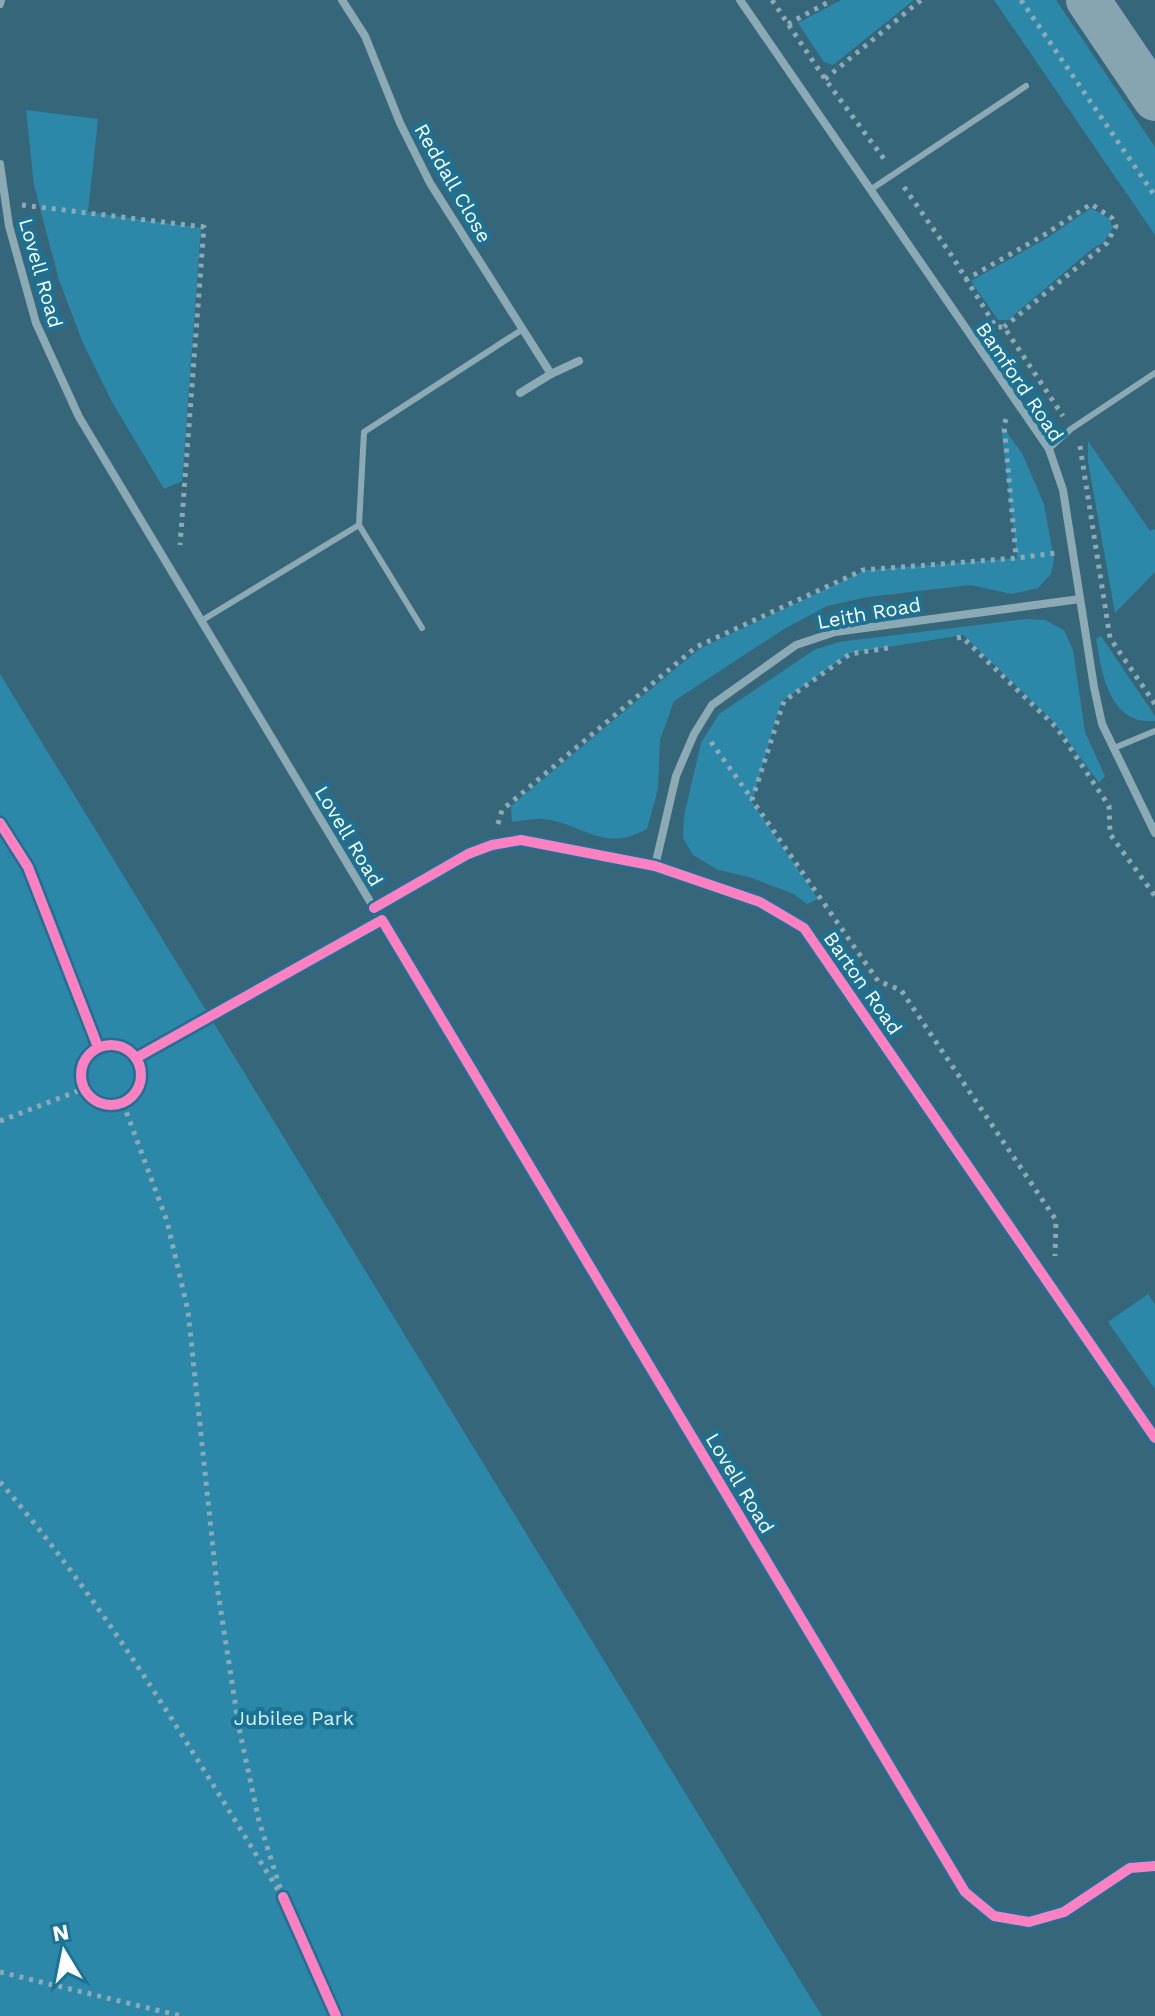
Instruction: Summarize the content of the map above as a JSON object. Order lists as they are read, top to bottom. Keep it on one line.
{"streets":{"street":["Reddall Close","Lovell Road","Bamford Road","Leith Road","Barton Road"]},"crossings":[["Lovell Road","Barton Road"],["Bamford Road","Leith Road"],["Leith Road","Barton Road"]],"parks":["Jubilee Park"],"north":"top"}
